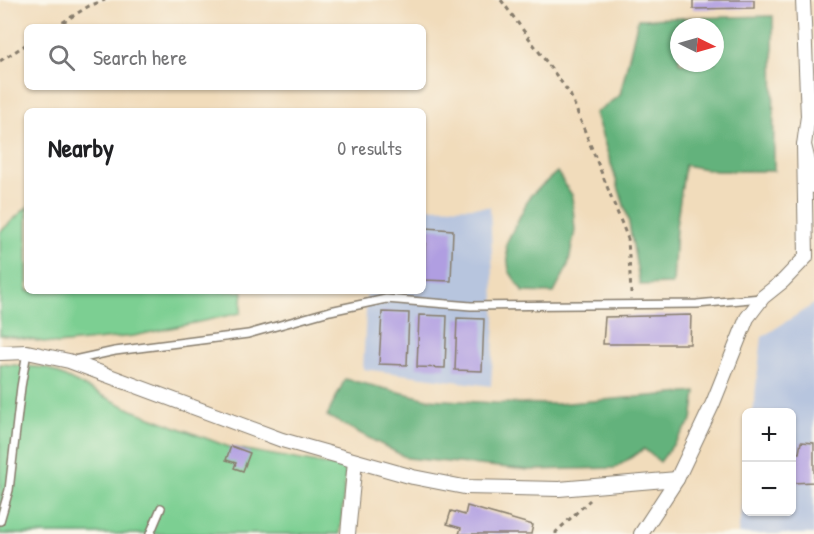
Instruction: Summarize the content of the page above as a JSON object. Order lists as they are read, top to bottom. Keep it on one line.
{"north":"right","page":{"search":"Search here","heading":["Nearby","0 results"],"map_buttons":["+","−"]}}
